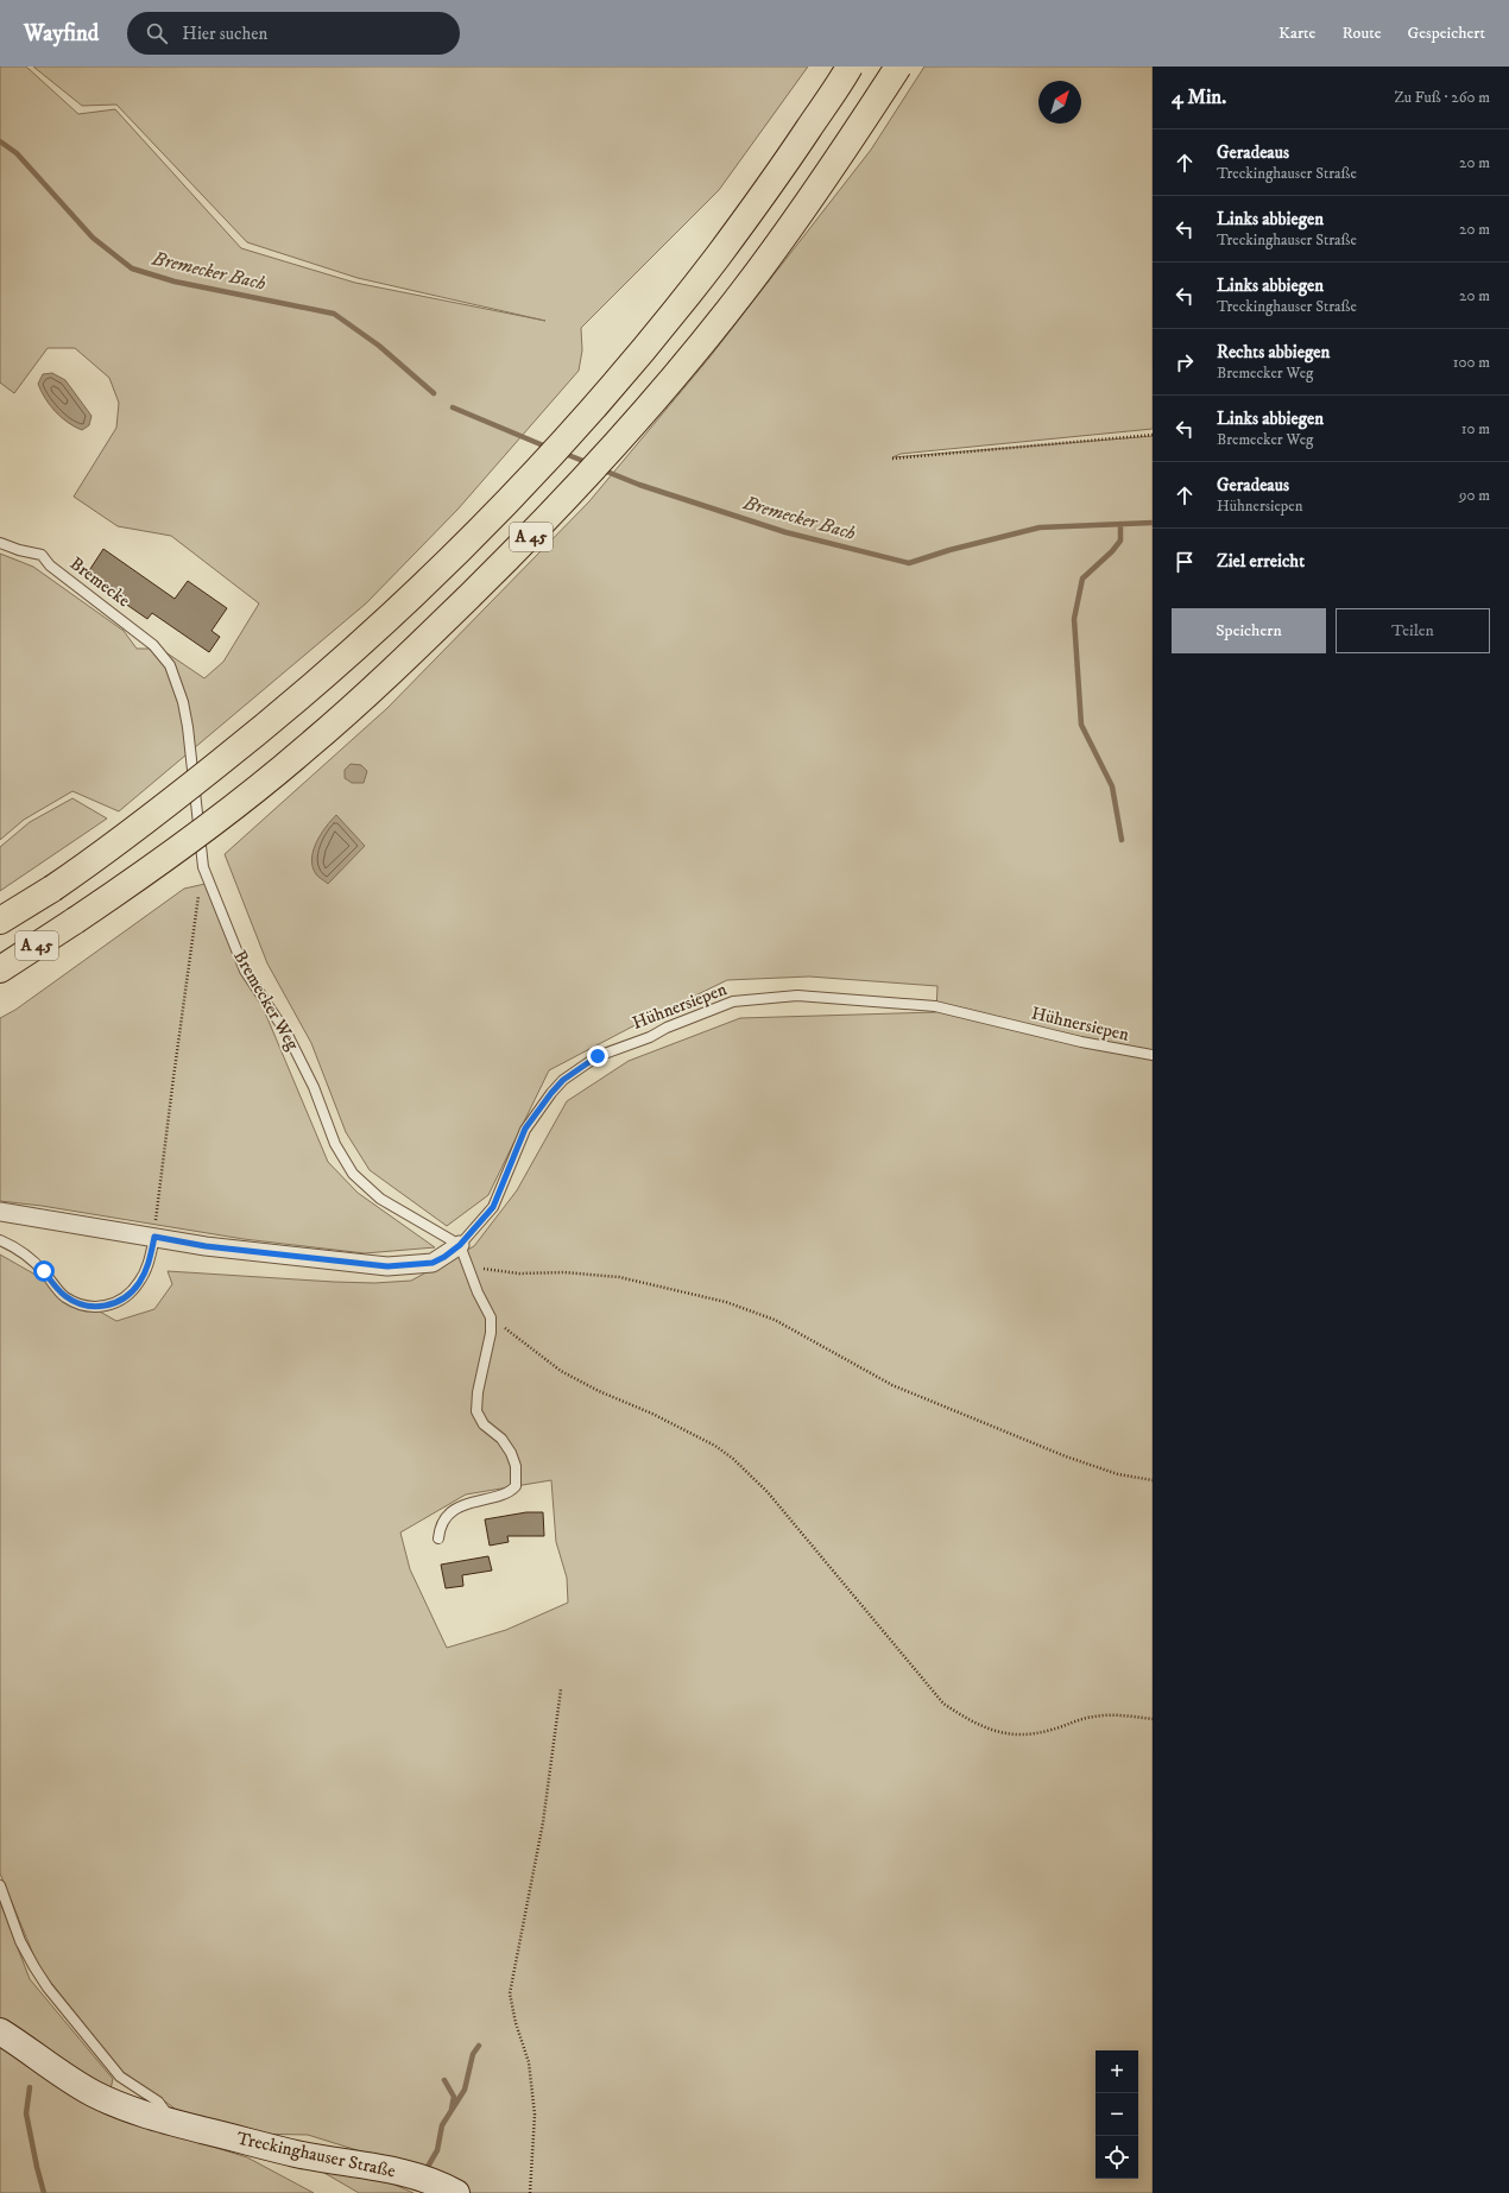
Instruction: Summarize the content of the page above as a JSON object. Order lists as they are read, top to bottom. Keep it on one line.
{"streets":{"highway":["A 45"],"main road":["Treckinghauser Straße"],"lane":["Bremecke","Bremecker Weg","Hühnersiepen"]},"crossings":[["Bremecke","Bremecker Weg"],["Bremecker Weg","Hühnersiepen"]],"water":["Bremecker Bach"],"north":"top right","page":{"header":"Wayfind","search":"Hier suchen","nav":["Karte","Route","Gespeichert"],"heading":["4 Min.","Zu Fuß · 260 m"],"list":[["Geradeaus","Treckinghauser Straße","20 m"],["Links abbiegen","Treckinghauser Straße","20 m"],["Links abbiegen","Treckinghauser Straße","20 m"],["Rechts abbiegen","Bremecker Weg","100 m"],["Links abbiegen","Bremecker Weg","10 m"],["Geradeaus","Hühnersiepen","90 m"],"Ziel erreicht"],"buttons":["Speichern","Teilen"],"map_buttons":["+","−"]}}
